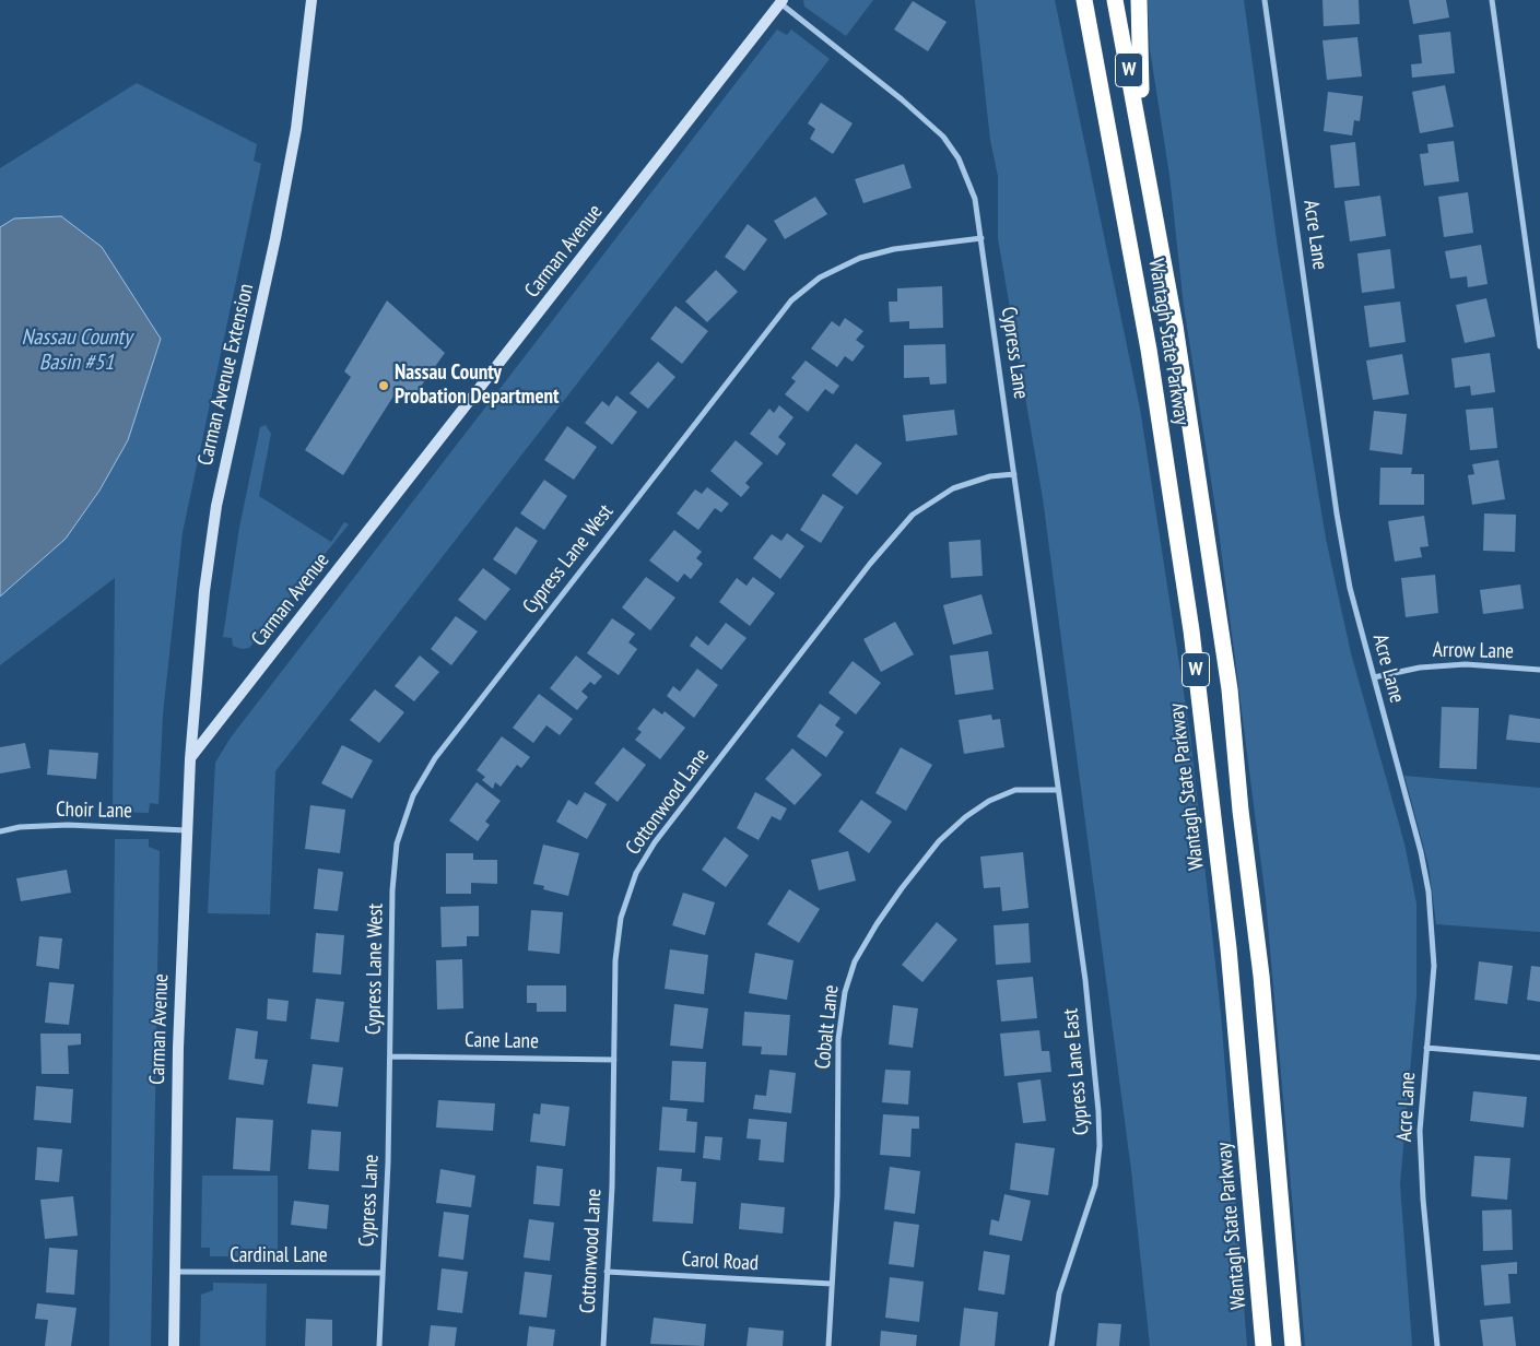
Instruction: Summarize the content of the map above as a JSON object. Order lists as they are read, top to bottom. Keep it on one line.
{"streets":{"highway":["W","Wantagh State Parkway"],"main road":["Carman Avenue","Carman Avenue Extension"],"street":["Acre Lane","Cypress Lane","Cypress Lane West","Arrow Lane","Cottonwood Lane","Choir Lane","Cobalt Lane","Cane Lane","Cypress Lane East","Cardinal Lane","Carol Road"]},"crossings":[["Acre Lane","Arrow Lane"],["Carman Avenue","Cypress Lane"],["Carman Avenue","Carman Avenue Extension"],["Carman Avenue","Choir Lane"],["Carman Avenue","Cardinal Lane"],["Cypress Lane","Cypress Lane West"],["Cypress Lane","Cottonwood Lane"],["Cypress Lane","Cobalt Lane"],["Cypress Lane","Cane Lane"],["Cypress Lane","Cypress Lane East"],["Cypress Lane","Cardinal Lane"],["Cypress Lane West","Cane Lane"],["Cottonwood Lane","Cane Lane"],["Cottonwood Lane","Carol Road"],["Cobalt Lane","Cypress Lane East"],["Cobalt Lane","Carol Road"]],"water":["Nassau County Basin #51"],"places":["Nassau County Probation Department"]}
